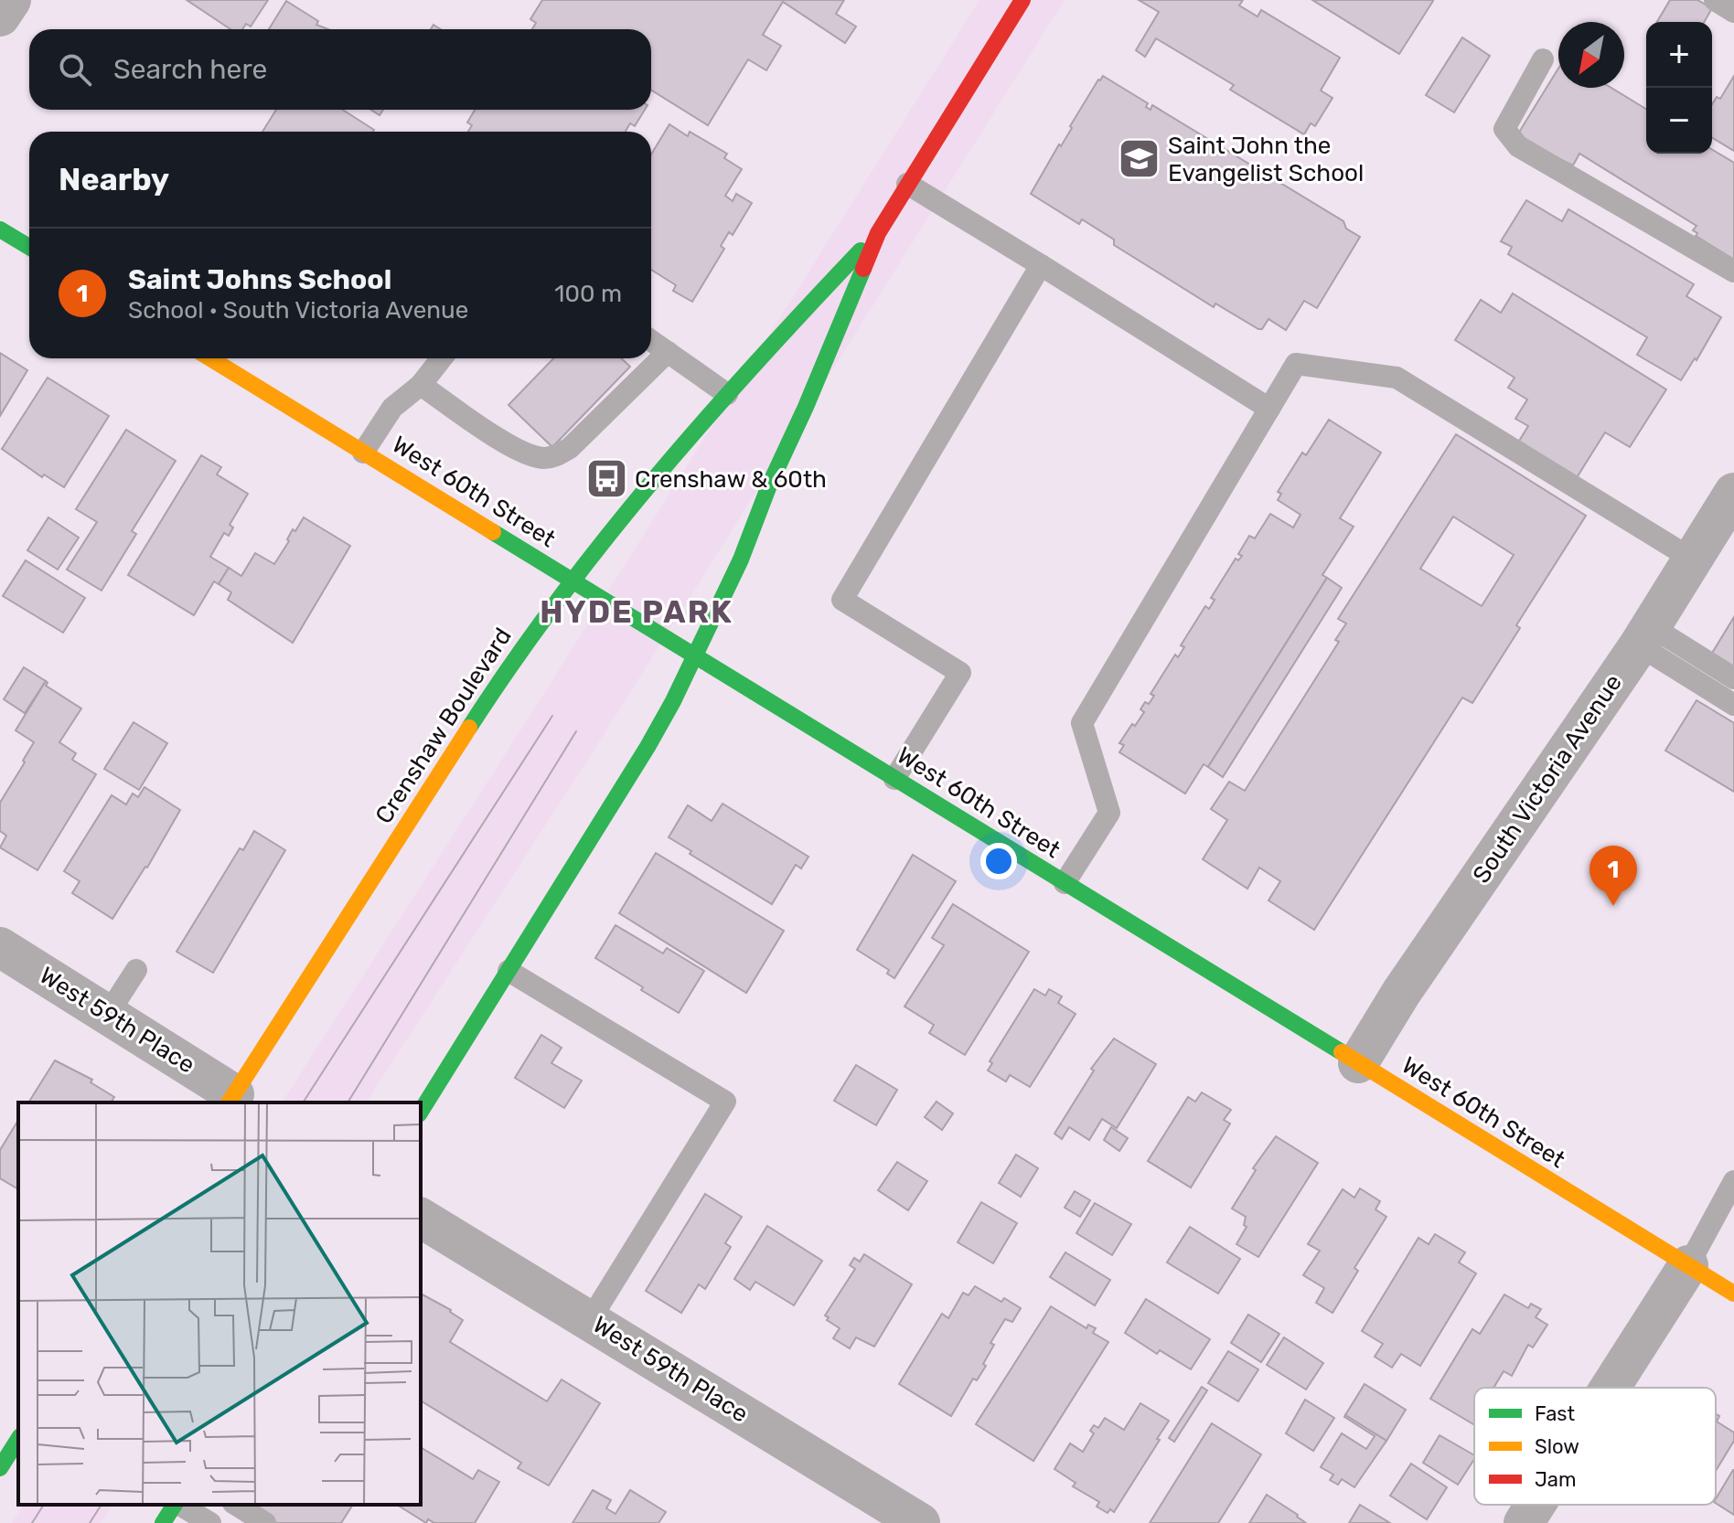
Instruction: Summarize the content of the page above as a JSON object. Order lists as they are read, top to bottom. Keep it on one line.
{"streets":{"main road":["West 60th Street","Crenshaw Boulevard"],"street":["South Victoria Avenue","West 59th Place"]},"crossings":[["West 60th Street","Crenshaw Boulevard"],["West 60th Street","South Victoria Avenue"],["Crenshaw Boulevard","West 59th Place"]],"districts":["HYDE PARK"],"places":{"school or university":["Saint John the Evangelist School"],"bus stop":["Crenshaw & 60th"]},"legend":["Fast","Slow","Jam"],"north":"bottom left","page":{"map_buttons":["+","−"],"search":"Search here","heading":"Nearby","list":[{"mark":"1","name":"Saint Johns School","note":"School · South Victoria Avenue","value":"100 m"}],"pins":"1"}}
